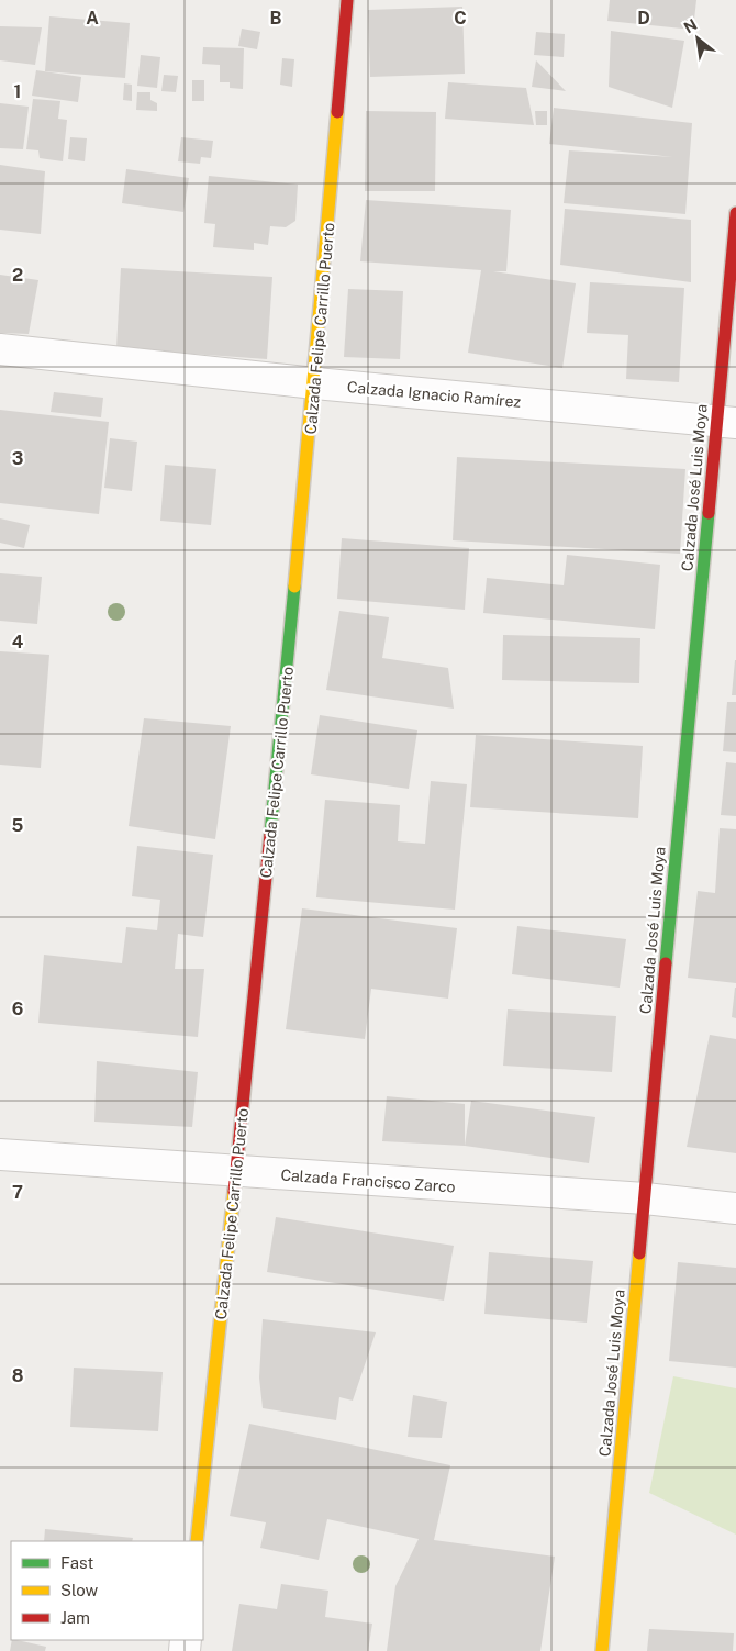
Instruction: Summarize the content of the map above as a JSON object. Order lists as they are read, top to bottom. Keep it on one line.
{"streets":{"street":["Calzada Felipe Carrillo Puerto","Calzada Ignacio Ramírez","Calzada José Luis Moya","Calzada Francisco Zarco"]},"crossings":[["Calzada Felipe Carrillo Puerto","Calzada Ignacio Ramírez"],["Calzada Felipe Carrillo Puerto","Calzada Francisco Zarco"],["Calzada Ignacio Ramírez","Calzada José Luis Moya"],["Calzada José Luis Moya","Calzada Francisco Zarco"]],"legend":["Fast","Slow","Jam"],"north":"top left","grid":{"columns":["A","B","C","D"],"rows":["1","2","3","4","5","6","7","8"]}}
